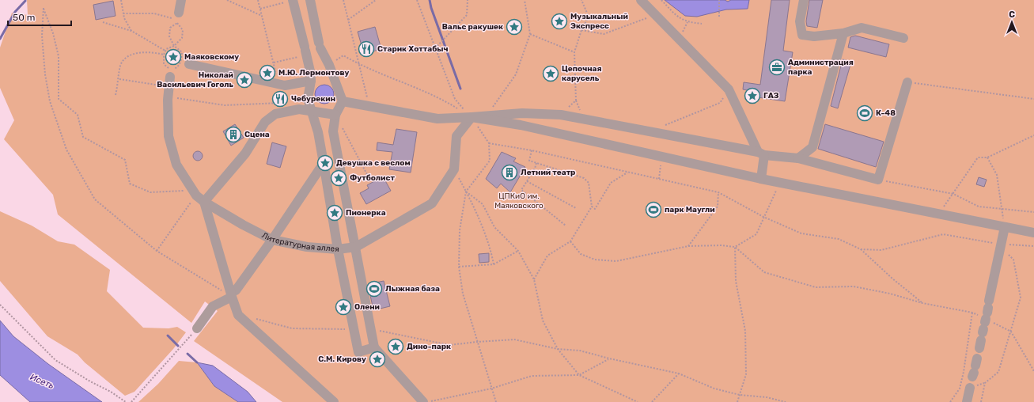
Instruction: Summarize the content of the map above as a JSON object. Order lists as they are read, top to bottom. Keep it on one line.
{"streets":{"street":["Литературная аллея"]},"water":["Исеть"],"parks":["ЦПКиО им. Маяковского"],"places":{"place":["Музыкальный Экспресс","Вальс ракушек","Маяковскому","М.Ю. Лермонтову","Цепочная карусель","Николай Васильевич Гоголь","ГАЗ","Девушка с веслом","Футболист","Пионерка","Олени","Дино-парк","С.М. Кирову"],"restaurant":["Старик Хоттабыч","Чебурекин"],"office":["Администрация парка"],"sports":["К-48","парк Маугли","Лыжная база"],"building":["Сцена","Летний театр"]},"scale_bar":"50 m","north":"top"}
